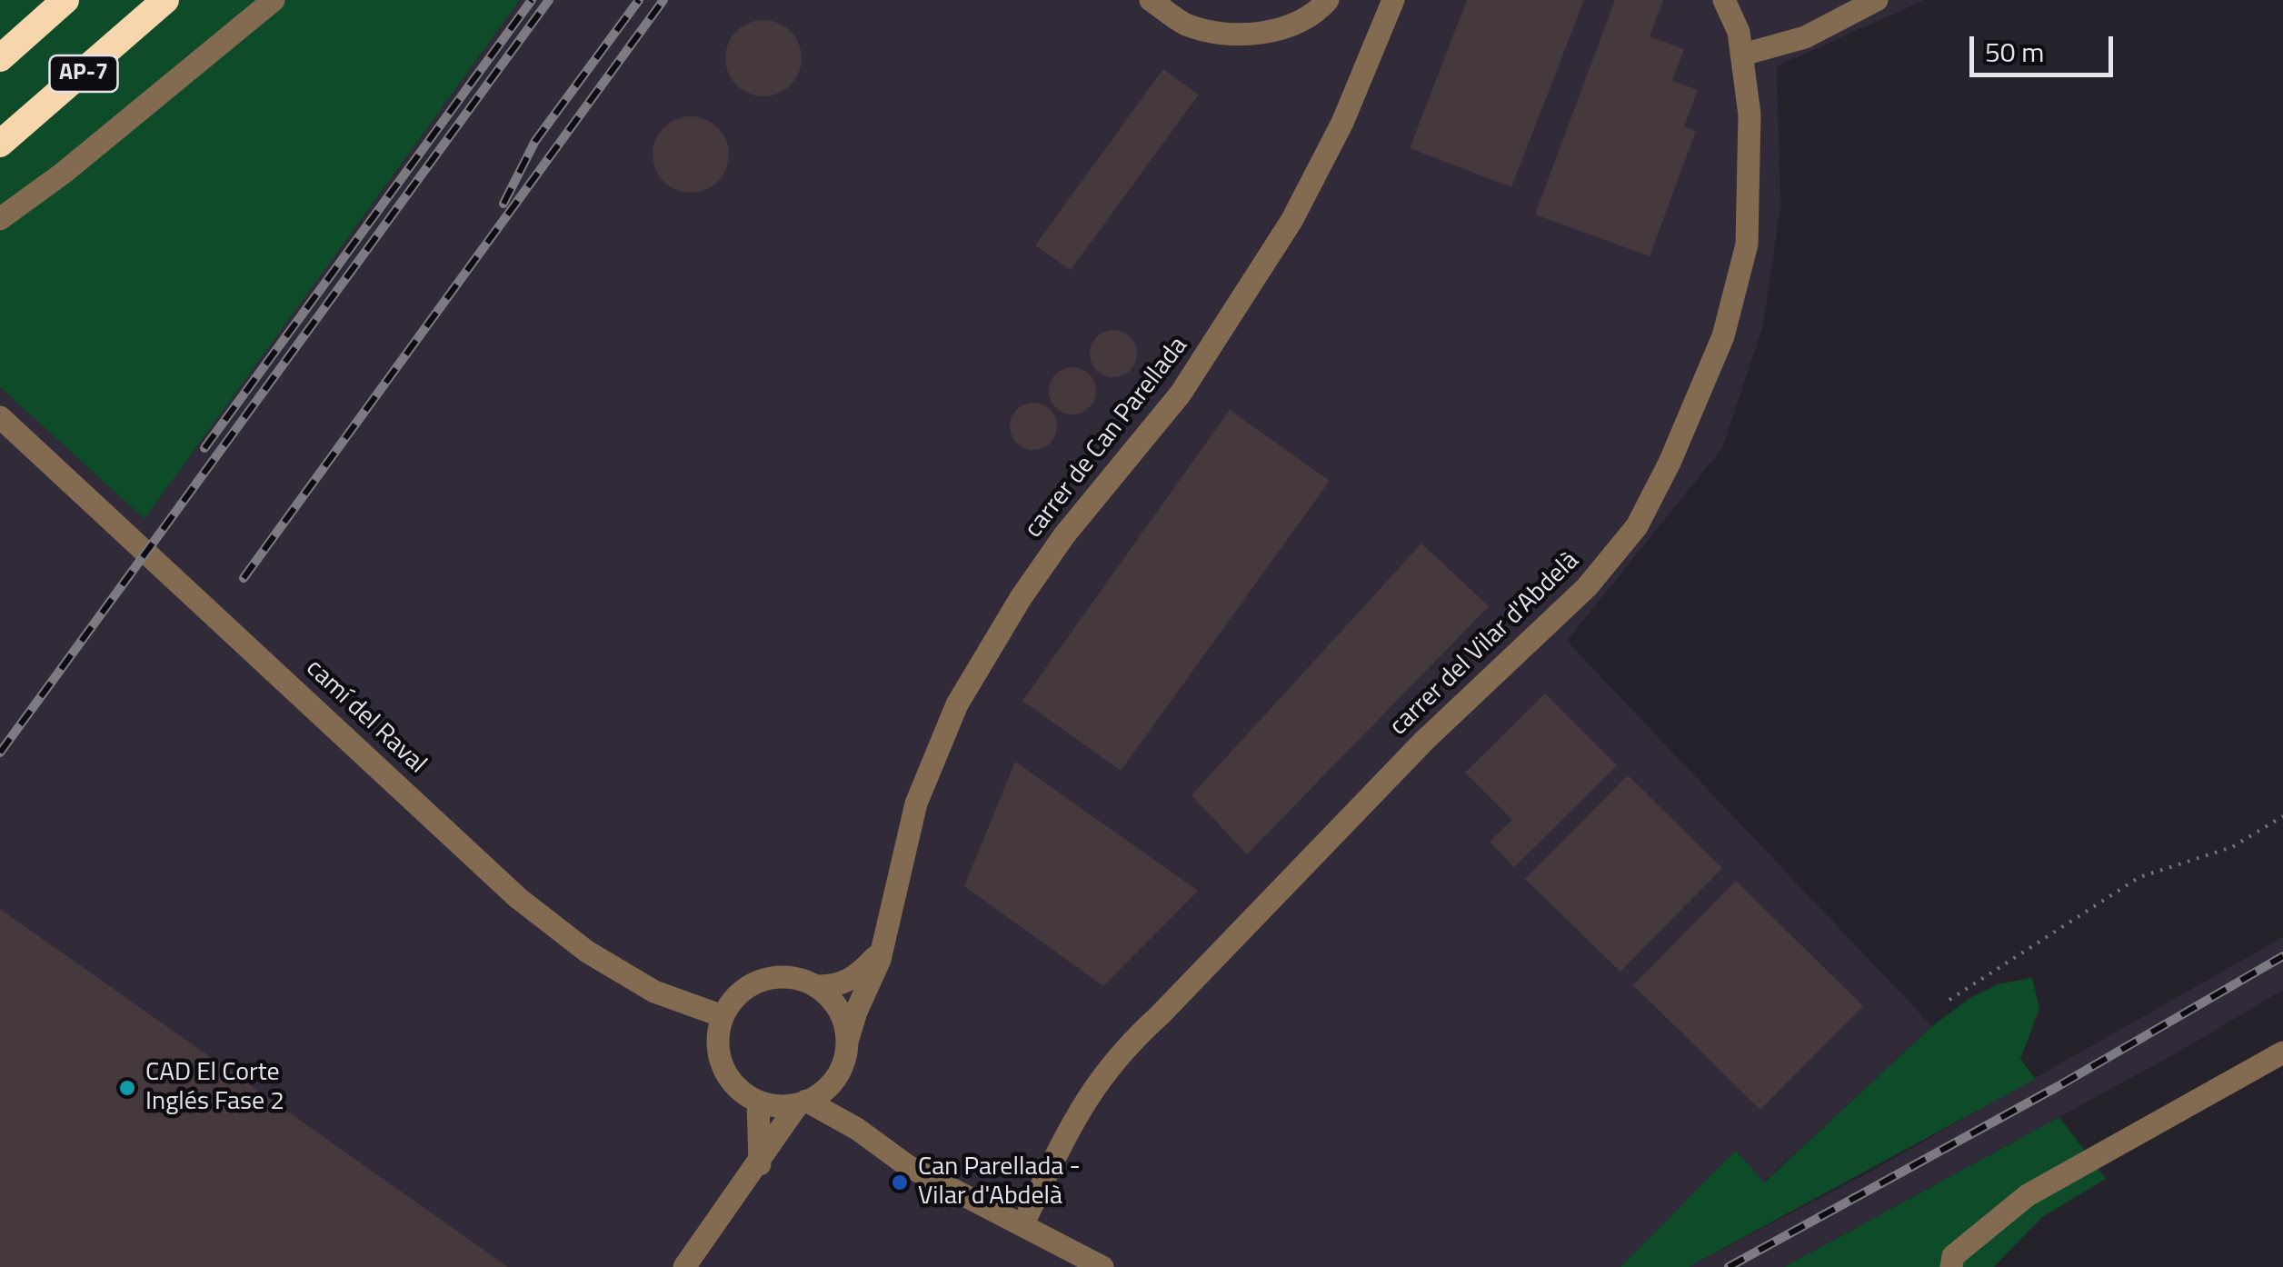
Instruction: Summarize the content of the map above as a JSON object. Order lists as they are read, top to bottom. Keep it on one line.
{"streets":{"highway":["AP-7"],"street":["carrer de Can Parellada","carrer del Vilar d'Abdelà","camí del Raval"]},"crossings":[["carrer de Can Parellada","camí del Raval"]],"places":["CAD El Corte Inglés Fase 2","Can Parellada - Vilar d'Abdelà"],"scale_bar":"50 m"}
